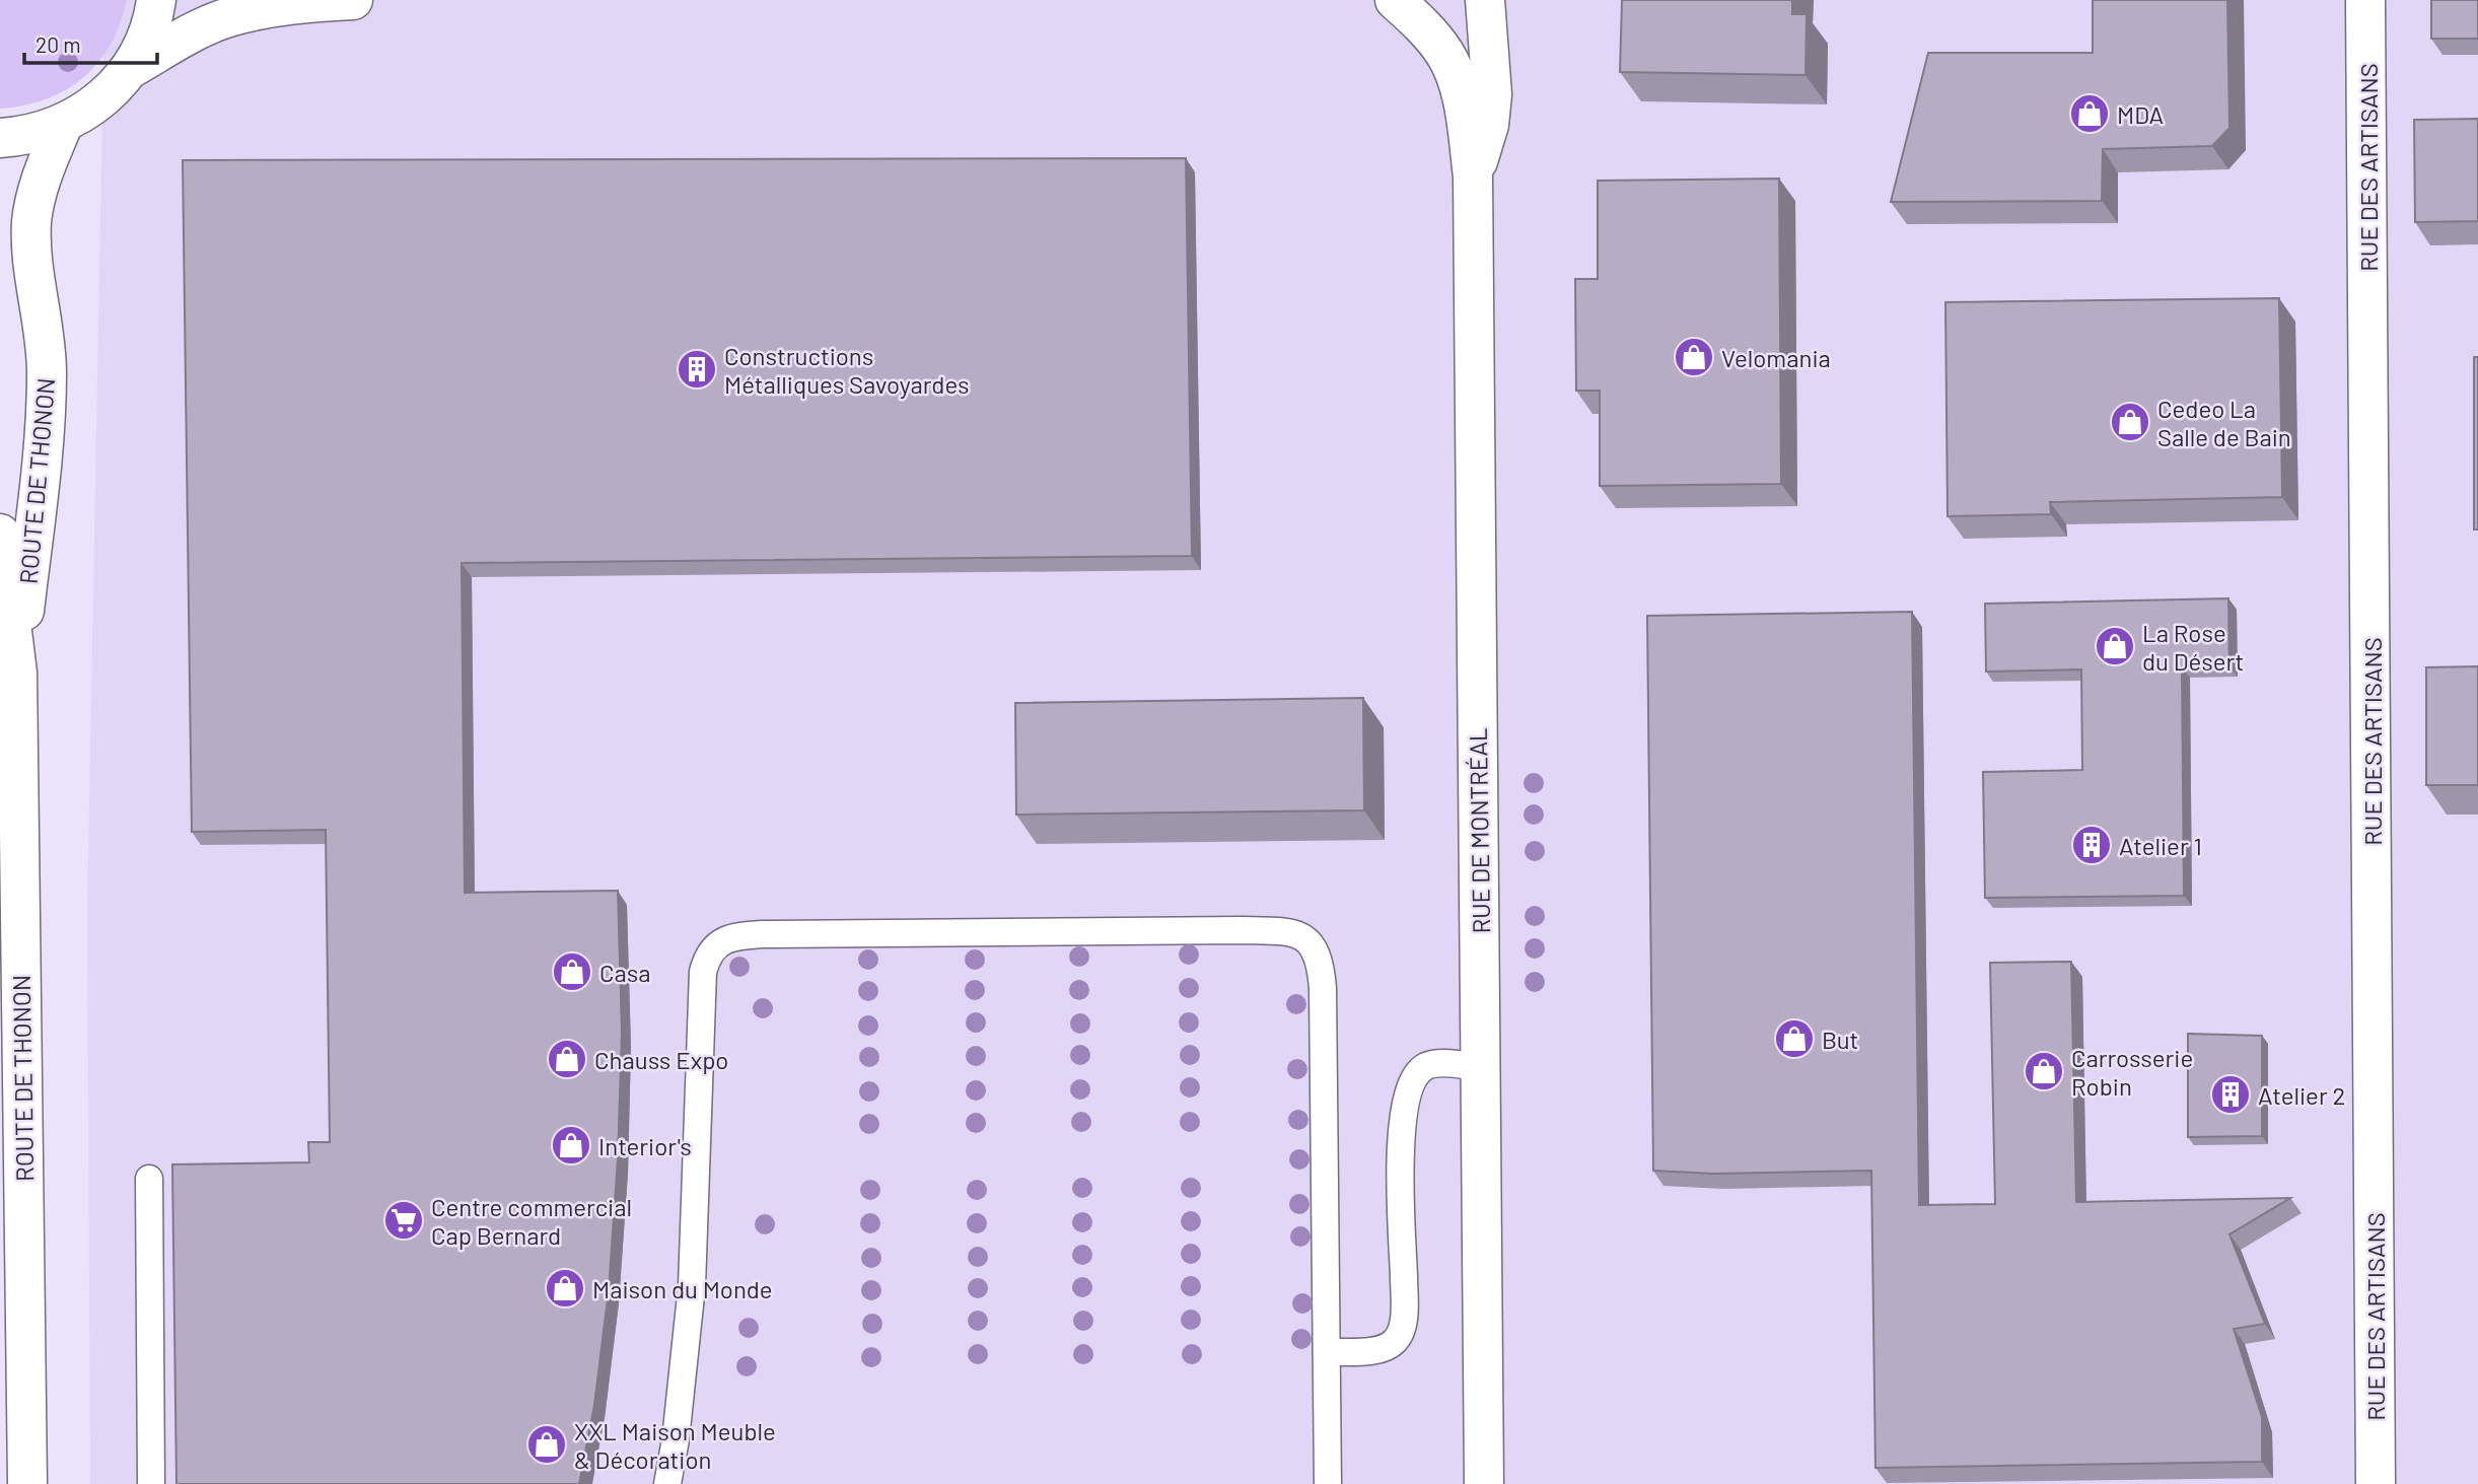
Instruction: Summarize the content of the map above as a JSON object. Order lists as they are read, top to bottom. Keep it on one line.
{"streets":{"street":["RUE DES ARTISANS","ROUTE DE THONON","RUE DE MONTRÉAL"]},"places":{"shop":["MDA","Velomania","Cedeo La Salle de Bain","La Rose du Désert","Casa","But","Chauss Expo","Carrosserie Robin","Interior's","Maison du Monde","XXL Maison Meuble & Décoration"],"building":["Constructions Métalliques Savoyardes","Atelier 1","Atelier 2"],"supermarket":["Centre commercial Cap Bernard"]},"scale_bar":"20 m"}
